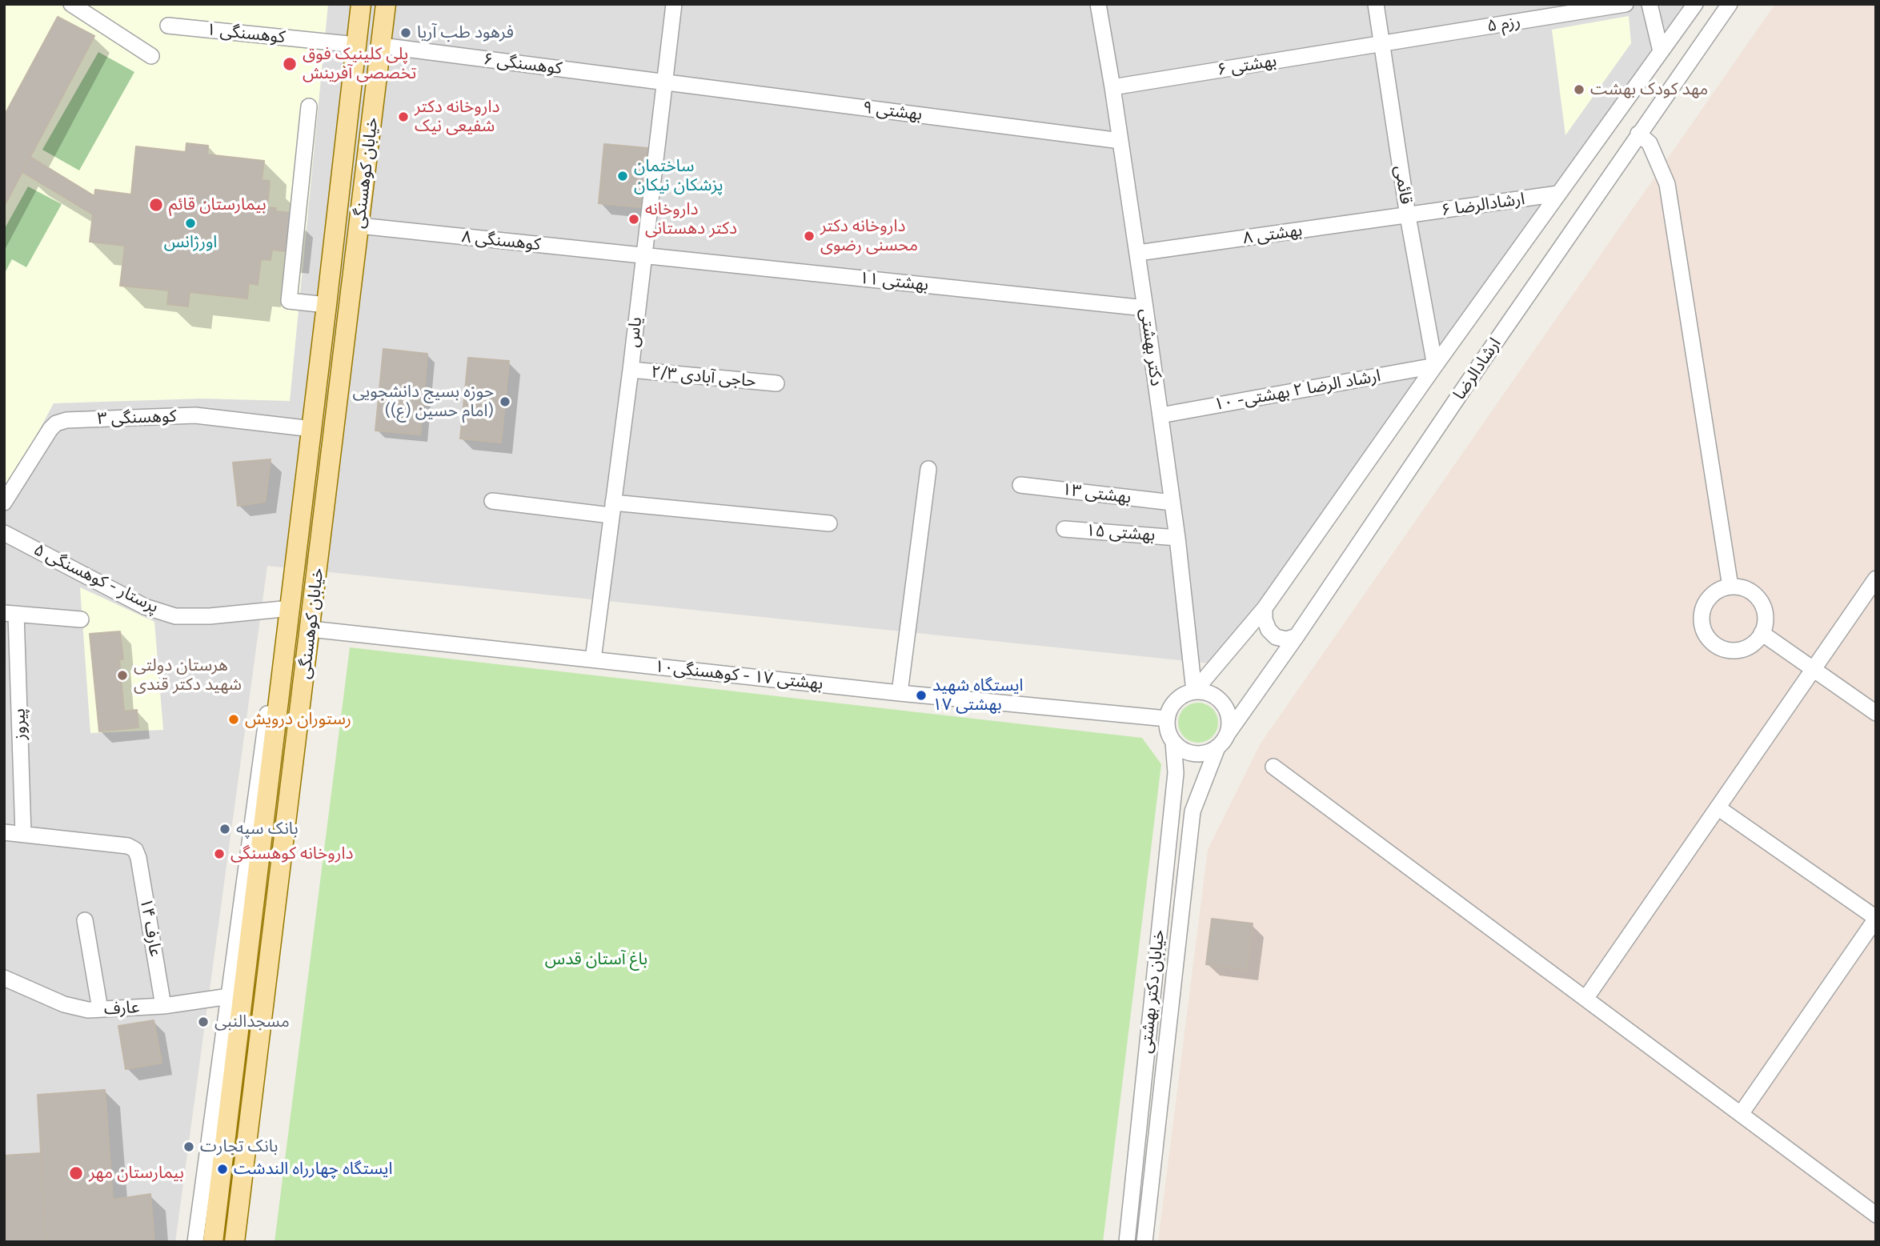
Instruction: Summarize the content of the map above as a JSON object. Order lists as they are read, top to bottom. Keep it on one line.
{"streets":{"main road":["خیابان کوهسنگی"],"street":["رزم ۵","کوهسنگی ۱","کوهسنگی ۶","بهشتی ۶","بهشتی ۹","قائمی","ارشادالرضا ۶","بهشتی ۸","کوهسنگی ۸","بهشتی ۱۱","یاس","دکتر بهشتی","ارشادالرضا","حاجی آبادی ۲/۳","ارشاد الرضا ۲ بهشتی- ۱۰","کوهسنگی ۳","بهشتی ۱۳","بهشتی ۱۵","پرستار - کوهسنگی ۵","بهشتی ۱۷ - کوهسنگی۱۰","پیروز","عارف ۱۴","خیابان دکتر بهشتی","عارف"]},"crossings":[["رزم ۵","بهشتی ۶"],["رزم ۵","قائمی"],["کوهسنگی ۱","خیابان کوهسنگی"],["کوهسنگی ۶","بهشتی ۹"],["کوهسنگی ۶","خیابان کوهسنگی"],["کوهسنگی ۶","یاس"],["بهشتی ۶","قائمی"],["بهشتی ۶","دکتر بهشتی"],["بهشتی ۹","یاس"],["بهشتی ۹","دکتر بهشتی"],["خیابان کوهسنگی","کوهسنگی ۸"],["خیابان کوهسنگی","کوهسنگی ۳"],["خیابان کوهسنگی","پرستار - کوهسنگی ۵"],["خیابان کوهسنگی","بهشتی ۱۷ - کوهسنگی۱۰"],["خیابان کوهسنگی","عارف"],["قائمی","ارشادالرضا ۶"],["قائمی","بهشتی ۸"],["قائمی","ارشاد الرضا ۲ بهشتی- ۱۰"],["ارشادالرضا ۶","بهشتی ۸"],["بهشتی ۸","دکتر بهشتی"],["کوهسنگی ۸","بهشتی ۱۱"],["کوهسنگی ۸","یاس"],["بهشتی ۱۱","یاس"],["بهشتی ۱۱","دکتر بهشتی"],["یاس","حاجی آبادی ۲/۳"],["یاس","بهشتی ۱۷ - کوهسنگی۱۰"],["دکتر بهشتی","ارشادالرضا"],["دکتر بهشتی","ارشاد الرضا ۲ بهشتی- ۱۰"],["دکتر بهشتی","بهشتی ۱۳"],["دکتر بهشتی","بهشتی ۱۵"],["دکتر بهشتی","بهشتی ۱۷ - کوهسنگی۱۰"],["دکتر بهشتی","خیابان دکتر بهشتی"],["ارشادالرضا","بهشتی ۱۷ - کوهسنگی۱۰"],["ارشادالرضا","خیابان دکتر بهشتی"],["بهشتی ۱۷ - کوهسنگی۱۰","خیابان دکتر بهشتی"],["پیروز","عارف ۱۴"],["عارف ۱۴","عارف"]],"parks":["باغ آستان قدس"],"places":["فرهود طب آریا","پلی کلینیک فوق تخصصی آفرینش","مهد کودک بهشت","داروخانه دکتر شفیعی نیک","ساختمان پزشکان نیکان","بیمارستان قائم","داروخانه دکتر دهستانی","اورژانس","داروخانه دکتر محسنی رضوی","حوزه بسیج دانشجویی (امام حسین (ع))","هرستان دولتی شهید دکتر قندی","ایستگاه شهید بهشتی ۱۷","رستوران درویش","بانک سپه","داروخانه کوهسنگی","مسجدالنبی","بانک تجارت","ایستگاه چهارراه الندشت","بیمارستان مهر"]}
